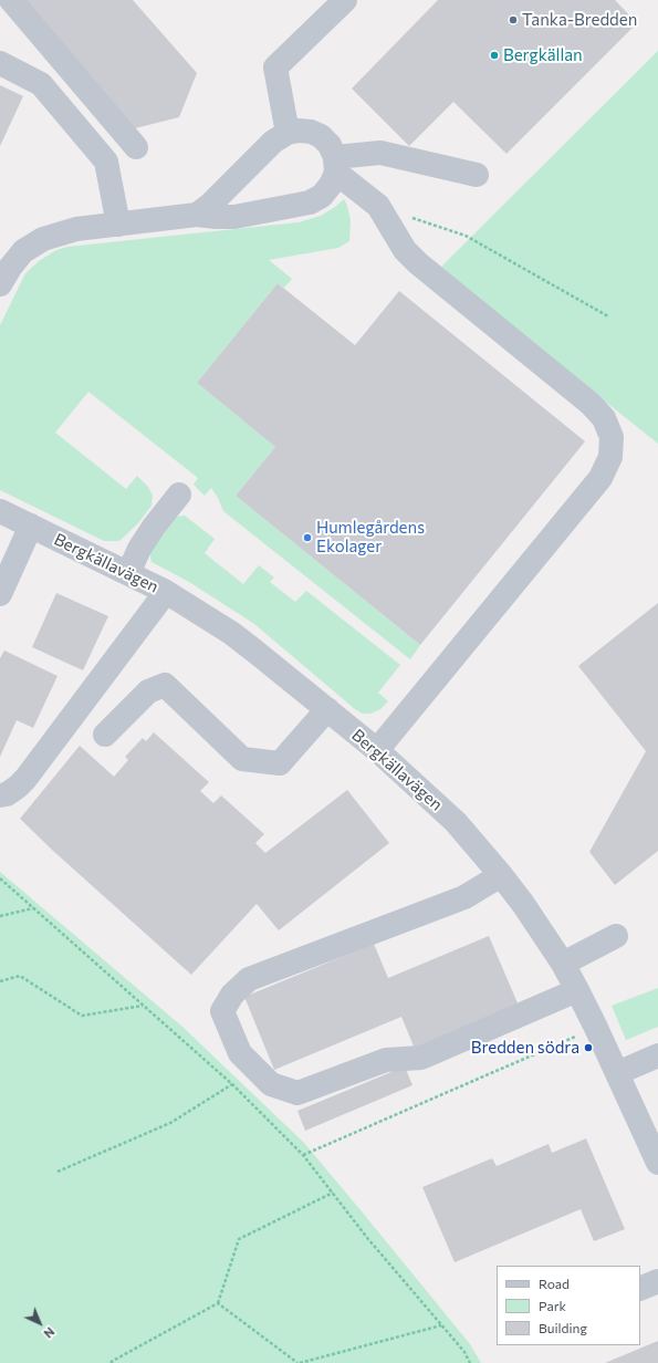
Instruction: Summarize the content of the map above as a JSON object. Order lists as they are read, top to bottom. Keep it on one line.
{"streets":{"street":["Bergkällavägen"]},"places":["Tanka-Bredden","Bergkällan","Humlegårdens Ekolager","Bredden södra"],"legend":["Road","Park","Building"],"north":"bottom right"}
